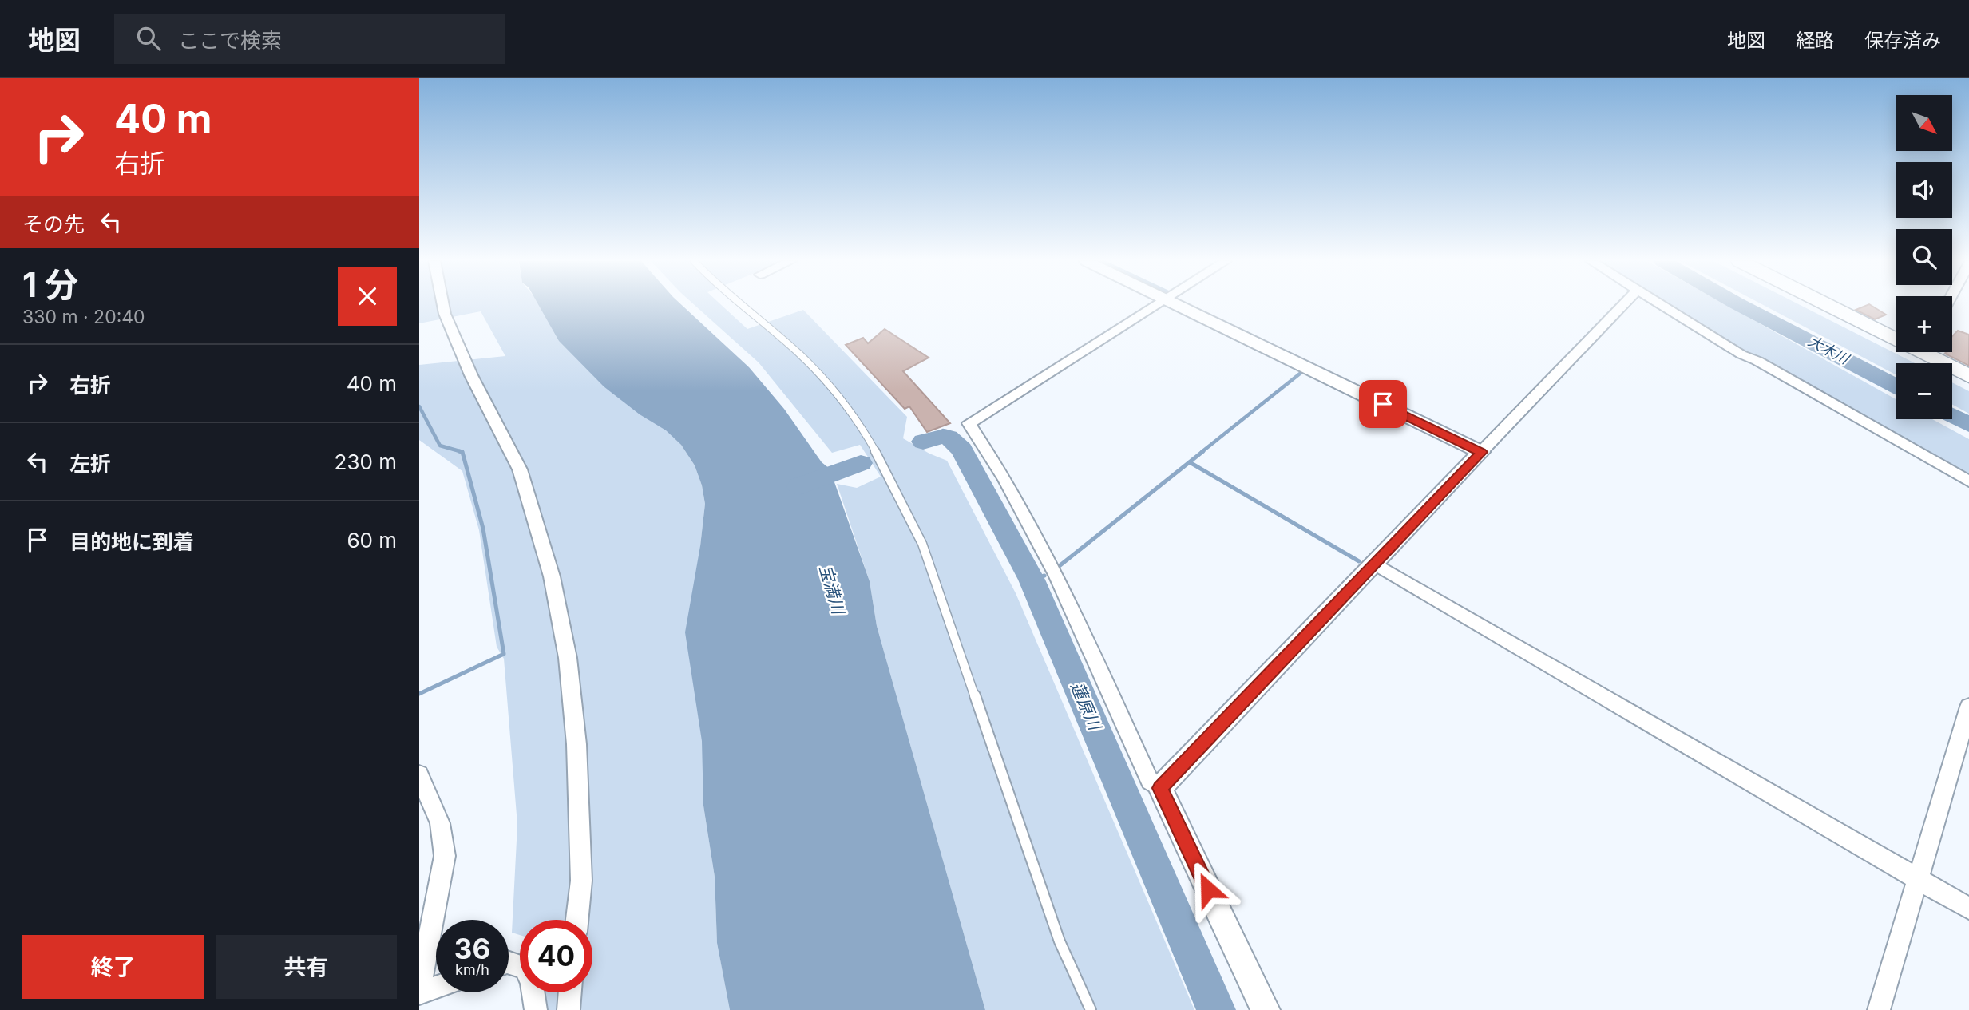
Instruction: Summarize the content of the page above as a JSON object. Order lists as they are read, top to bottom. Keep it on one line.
{"water":["大木川","宝満川","蓮原川"],"north":"bottom right","page":{"header":"地図","search":"ここで検索","nav":["地図","経路","保存済み"],"turn":["40 m","右折"],"map_buttons":["+","−"],"then":"その先","heading":["1 分","330 m · 20:40"],"list":[{"name":"右折","value":"40 m"},{"name":"左折","value":"230 m"},{"name":"目的地に到着","value":"60 m"}],"speed":"36 km/h","limit":"40","buttons":["終了","共有"]}}
